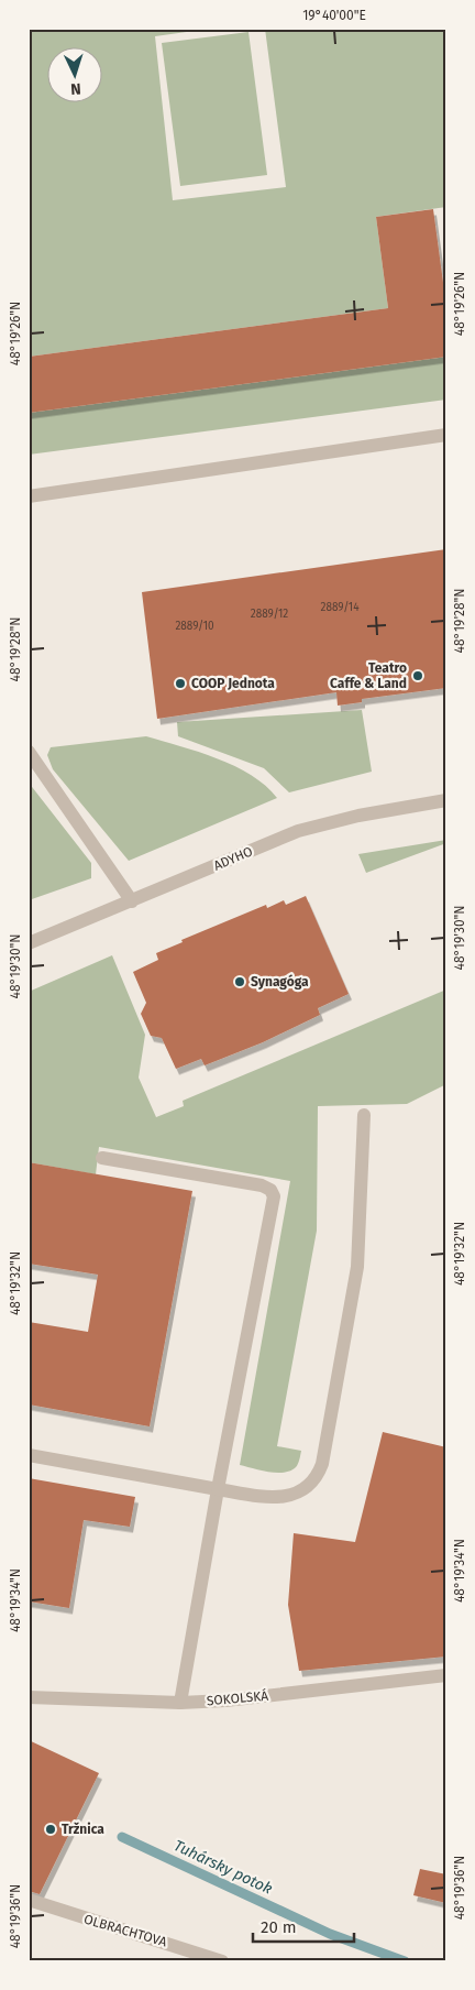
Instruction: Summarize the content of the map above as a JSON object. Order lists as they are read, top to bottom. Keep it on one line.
{"streets":{"street":["ADYHO","SOKOLSKÁ","OLBRACHTOVA"]},"water":["Tuhársky potok"],"places":["Teatro Caffe & Land","COOP Jednota","Synagóga","Tržnica"],"house_numbers":["2889/14","2889/12","2889/10"],"scale_bar":"20 m","north":"bottom","coordinates":["19°40'00\"E","48°19'26\"N","48°19'28\"N","48°19'30\"N","48°19'32\"N","48°19'34\"N","48°19'36\"N"]}
